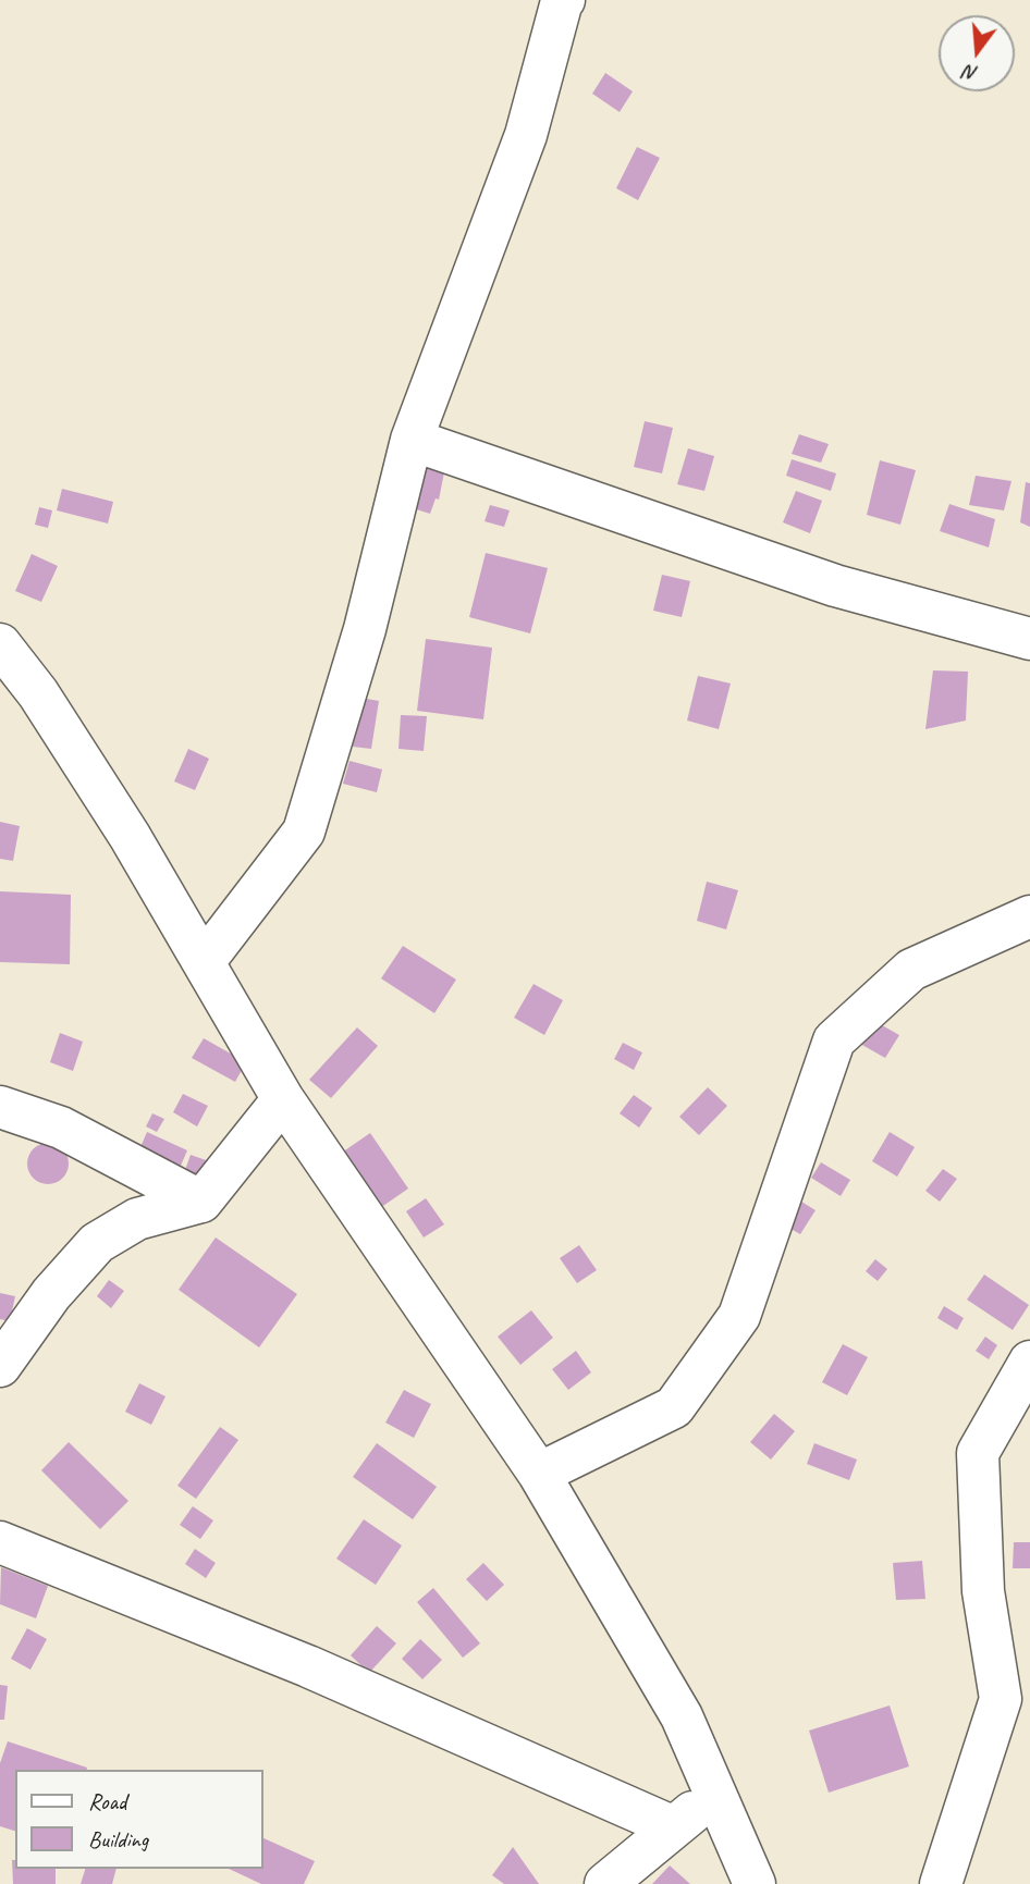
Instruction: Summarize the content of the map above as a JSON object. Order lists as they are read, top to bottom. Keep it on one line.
{"legend":["Road","Building"],"north":"bottom"}
